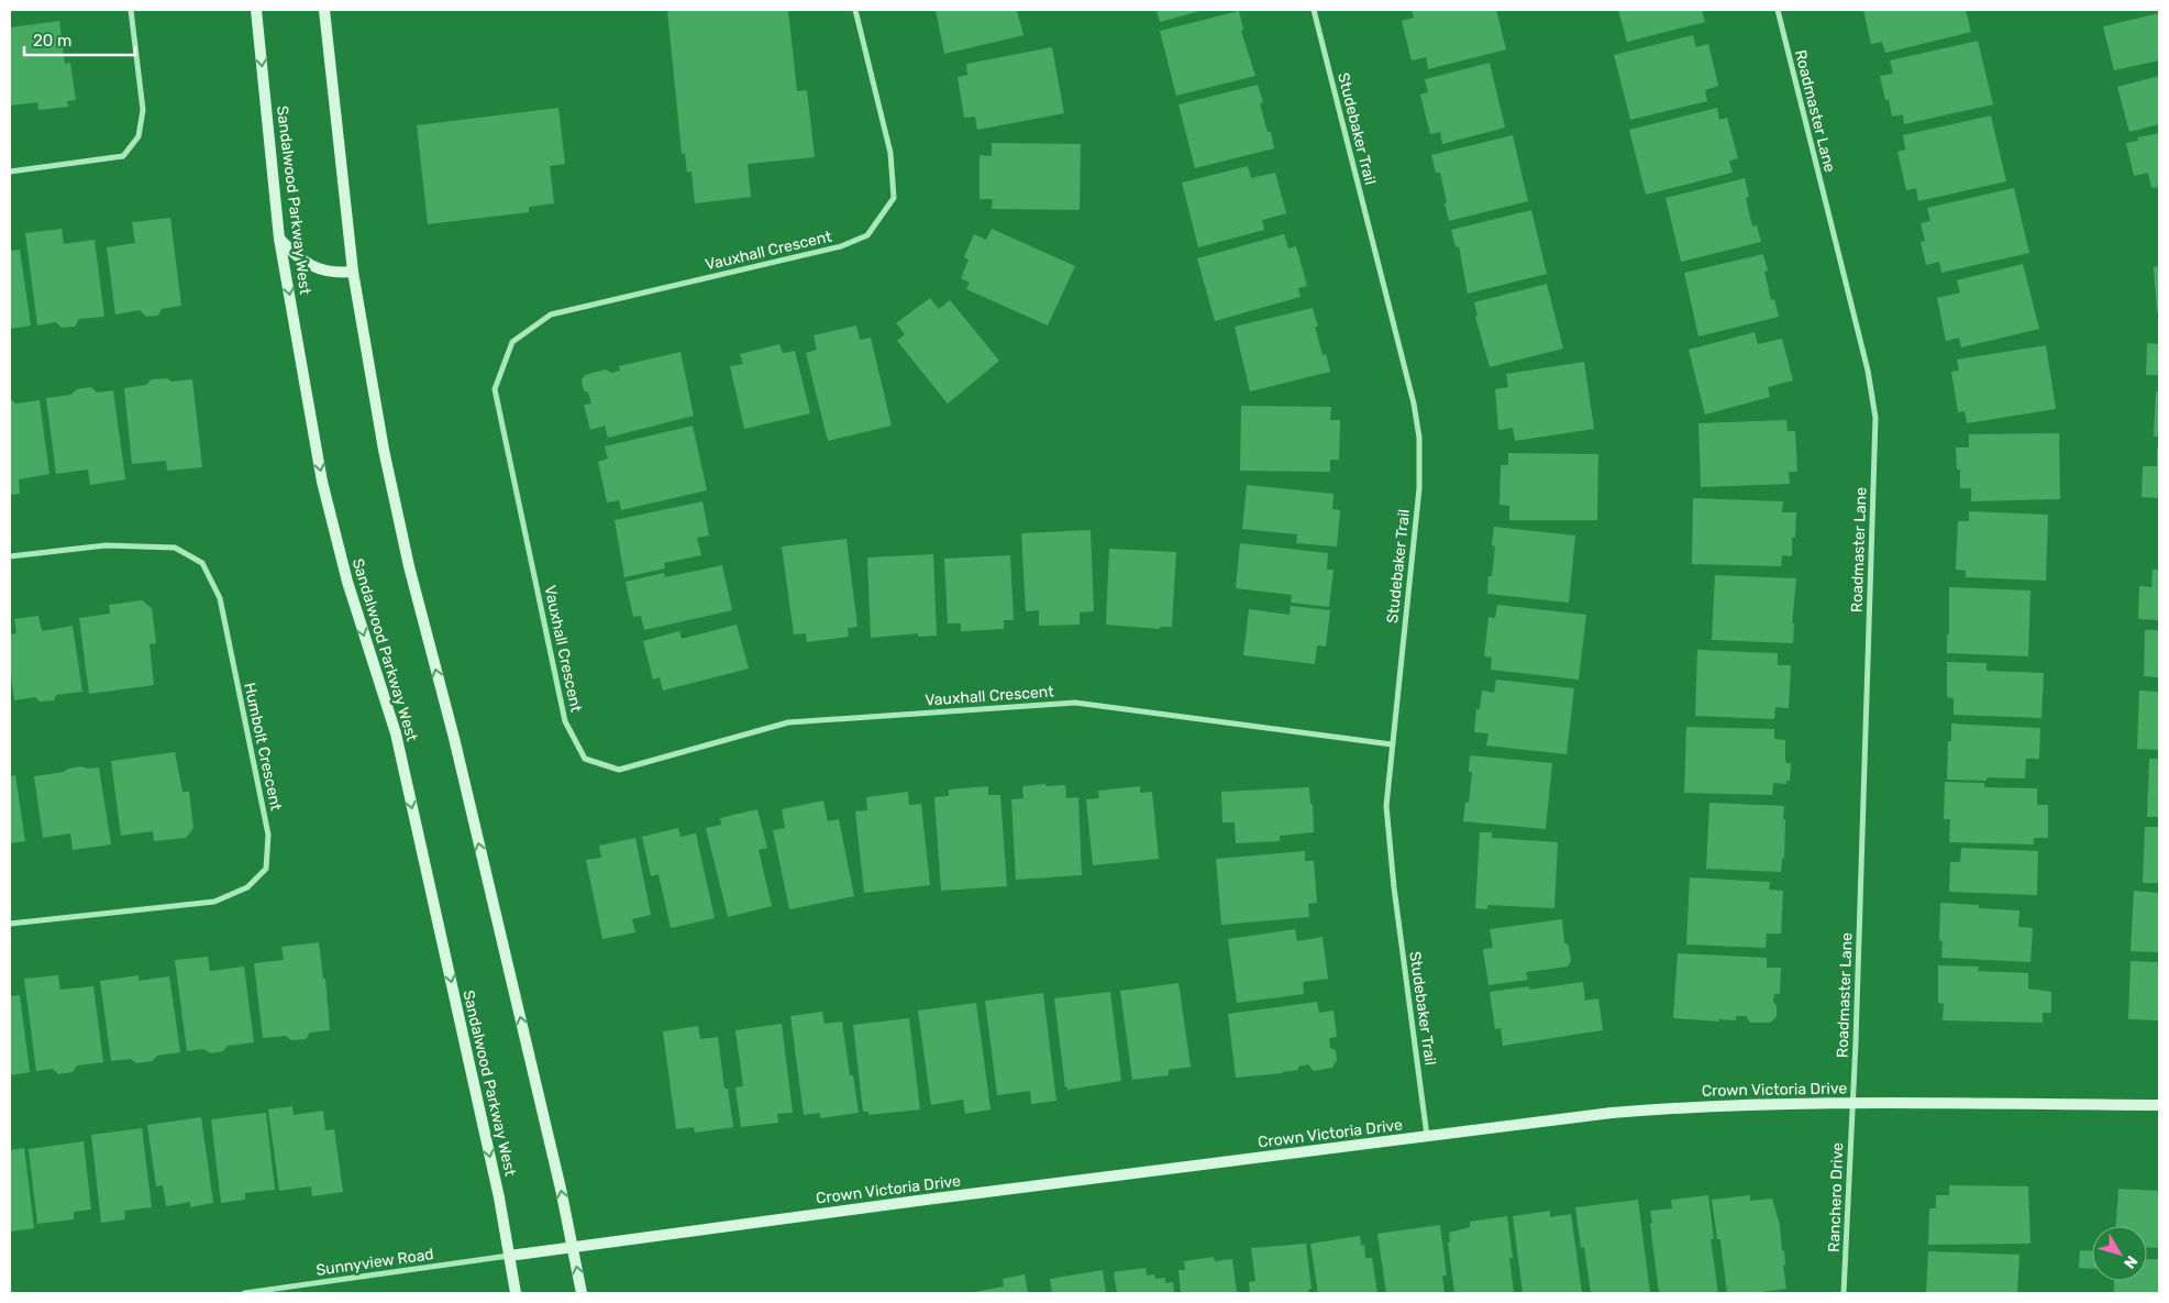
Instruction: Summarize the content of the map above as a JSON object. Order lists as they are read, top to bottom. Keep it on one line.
{"streets":{"main road":["Sandalwood Parkway West","Crown Victoria Drive"],"street":["Roadmaster Lane","Studebaker Trail","Vauxhall Crescent","Humbolt Crescent","Ranchero Drive","Sunnyview Road"]},"crossings":[["Roadmaster Lane","Crown Victoria Drive"],["Roadmaster Lane","Ranchero Drive"],["Studebaker Trail","Vauxhall Crescent"],["Studebaker Trail","Crown Victoria Drive"],["Sandalwood Parkway West","Crown Victoria Drive"],["Sandalwood Parkway West","Sunnyview Road"],["Crown Victoria Drive","Ranchero Drive"],["Crown Victoria Drive","Sunnyview Road"]],"scale_bar":"20 m","north":"bottom right"}
